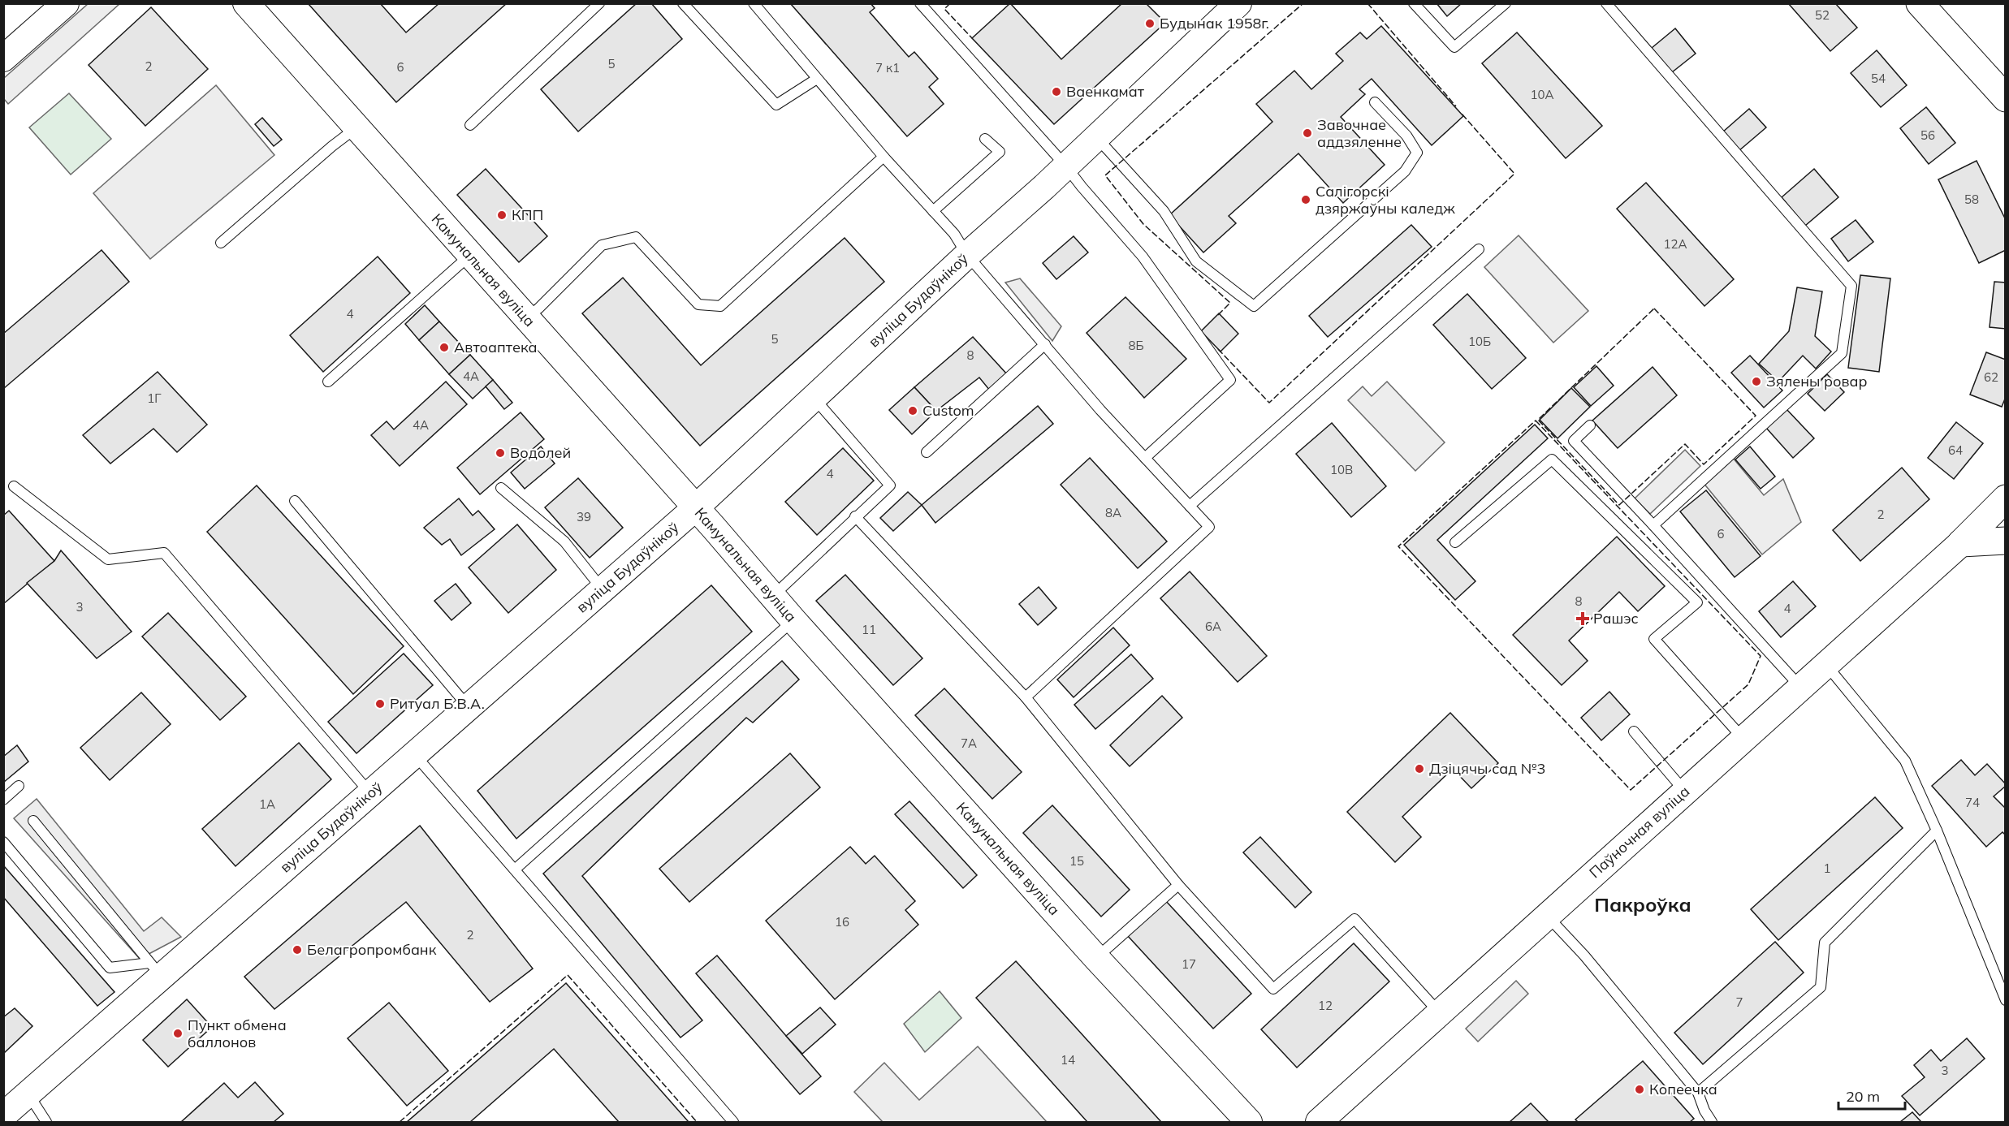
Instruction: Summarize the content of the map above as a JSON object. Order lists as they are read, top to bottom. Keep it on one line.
{"streets":{"street":["Камунальная вуліца","вуліца Будаўнікоў","Паўночная вуліца"]},"crossings":[["Камунальная вуліца","вуліца Будаўнікоў"]],"districts":["Пакроўка"],"places":{"other":["Будынак 1958г.","Ваенкамат","Завочнае аддзяленне","Салігорскі дзяржаўны каледж","КПП","Автоаптека","Зялены ровар","Custom","Водолей","Ритуал Б.В.А.","Дзіцячы сад №3","Белагропромбанк","Пункт обмена баллонов","Копеечка"],"health":["Рашэс"]},"house_numbers":["52","5","2","6","7 к1","54","10А","56","58","12А","4","5","10Б","8Б","8","4А","62","1Г","4А","64","10В","4","8А","2","39","6","8","3","4","6А","11","7А","74","1А","15","1","16","2","17","7","12","14","3"],"scale_bar":"20 m"}
